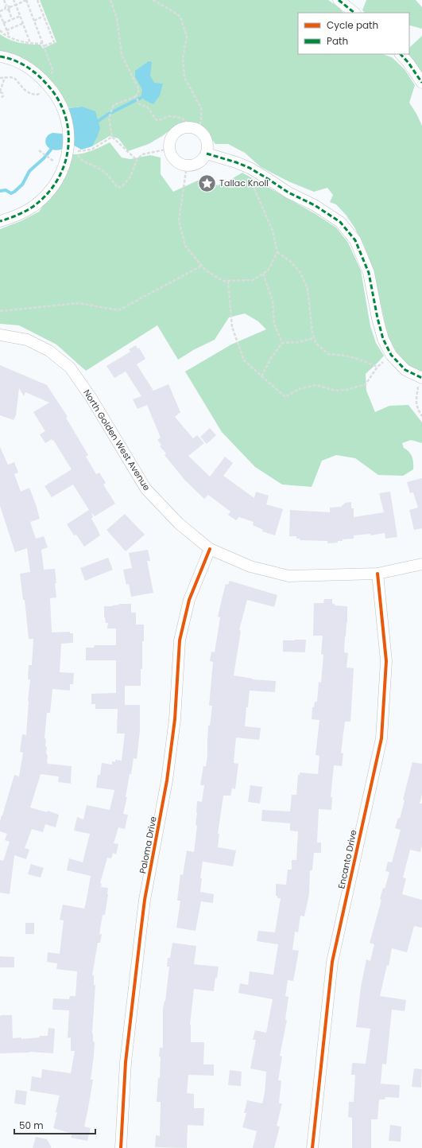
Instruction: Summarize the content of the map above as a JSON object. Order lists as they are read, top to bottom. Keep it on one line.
{"streets":{"street":["North Golden West Avenue","Paloma Drive","Encanto Drive"]},"crossings":[["North Golden West Avenue","Paloma Drive"],["North Golden West Avenue","Encanto Drive"]],"places":{"place":["Tallac Knoll"]},"legend":["Cycle path","Path"],"scale_bar":"50 m"}
